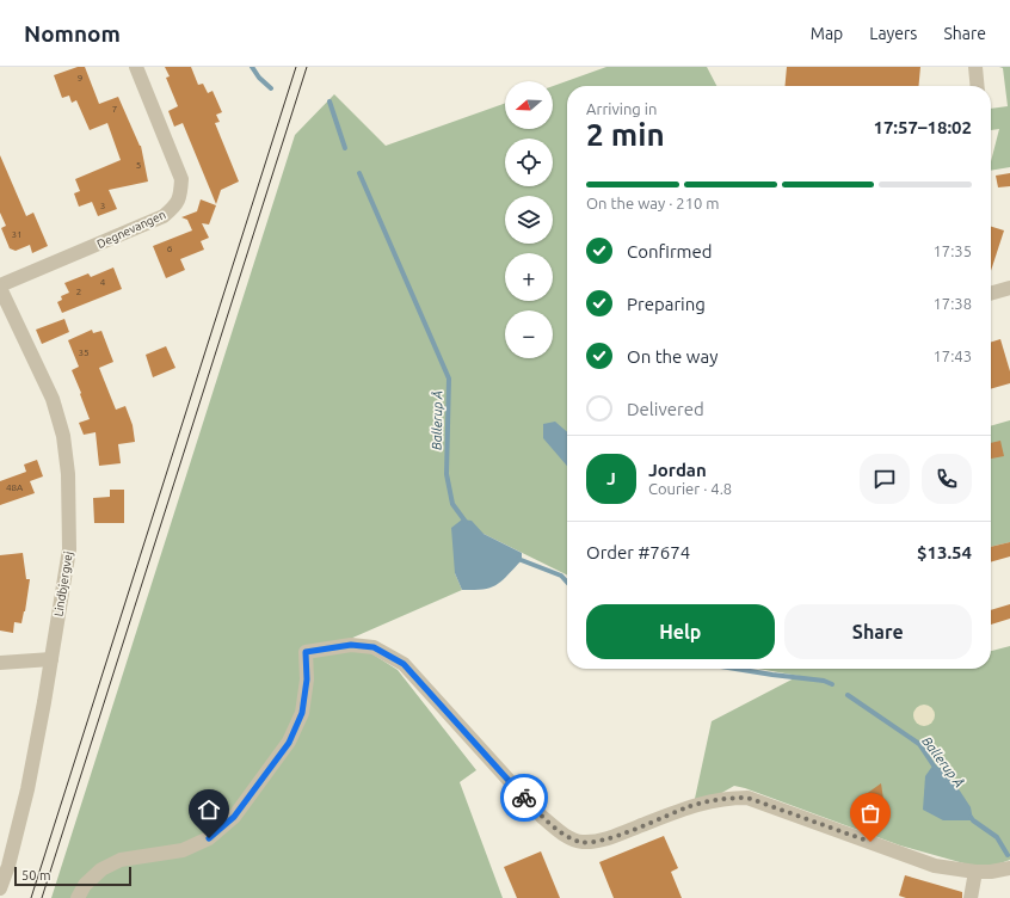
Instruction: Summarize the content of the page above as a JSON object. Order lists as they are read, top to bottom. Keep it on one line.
{"streets":{"street":["Degnevangen","Lindbjergvej"]},"crossings":[["Degnevangen","Lindbjergvej"]],"water":["Ballerup Å"],"house_numbers":["9","7","5","3","31","6","4","2","35","48A"],"scale_bar":"50 m","north":"left","page":{"header":"Nomnom","nav":["Map","Layers","Share"],"map_buttons":["+","−"],"heading":["2 min","Arriving in","17:57–18:02"],"panel":["Jordan","Courier · 4.8","Order #7674","$13.54"],"bar":"On the way · 210 m","list":[["Confirmed","17:35"],["Preparing","17:38"],["On the way","17:43"],"Delivered"],"round":"J","buttons":["Help","Share"],"scale":"50 m"}}
